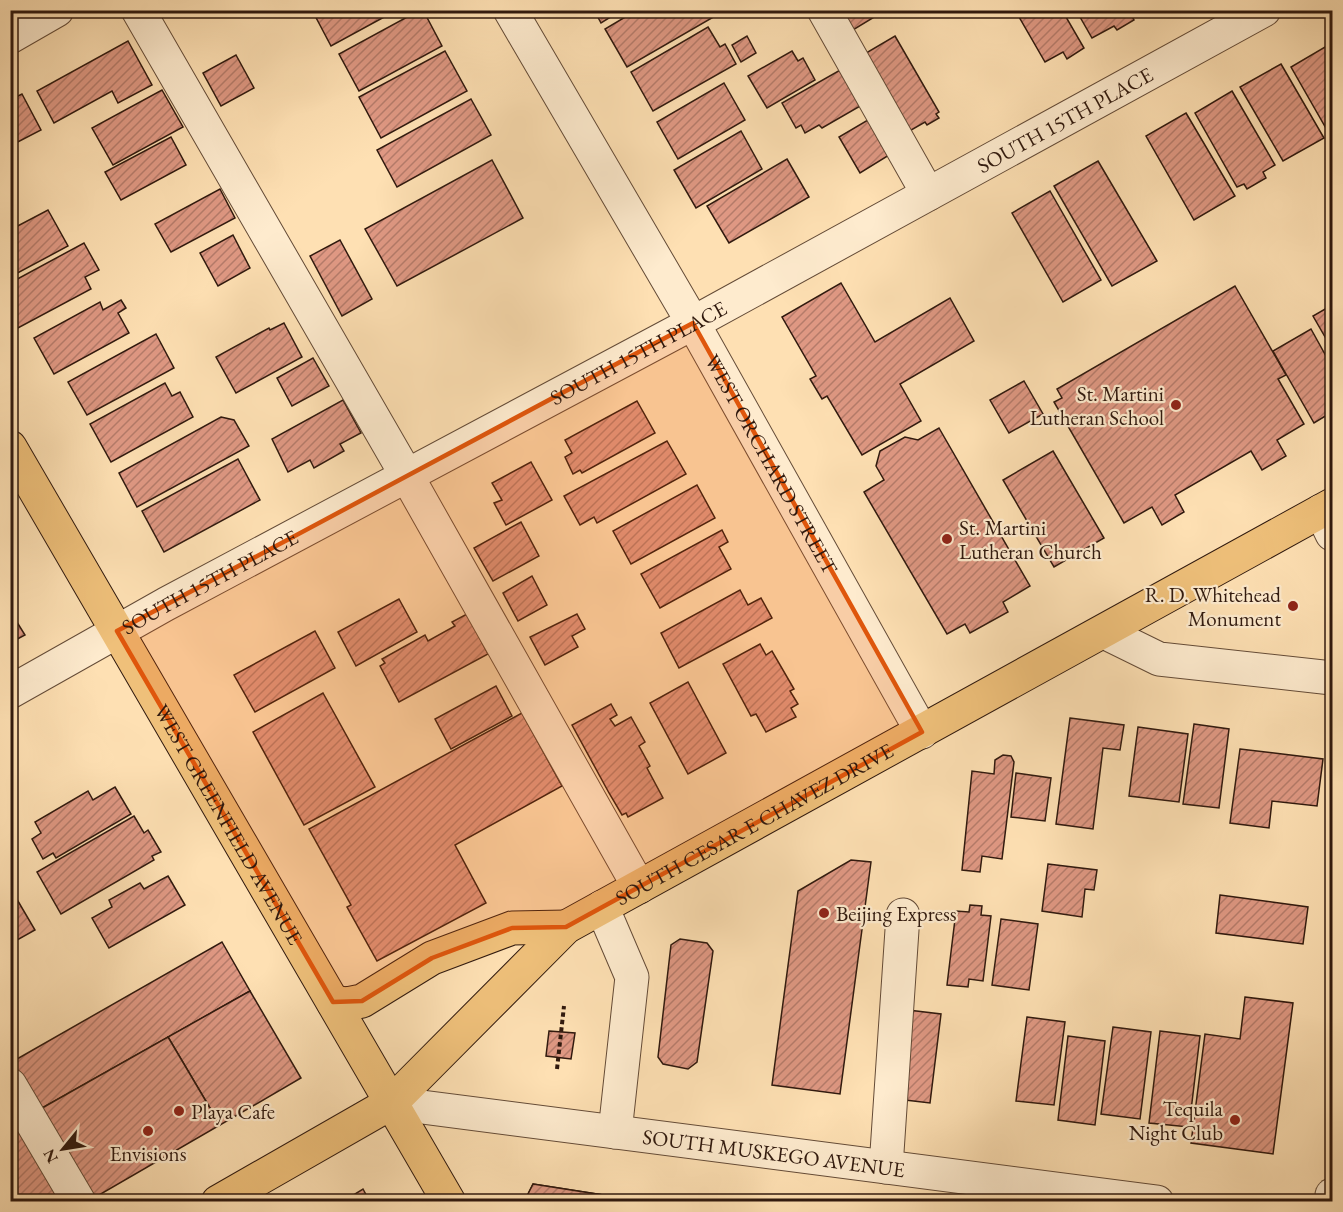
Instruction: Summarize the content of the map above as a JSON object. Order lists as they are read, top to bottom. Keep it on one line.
{"streets":{"main road":["SOUTH CESAR E CHAVEZ DRIVE","WEST GREENFIELD AVENUE"],"street":["SOUTH 15TH PLACE","WEST ORCHARD STREET","SOUTH MUSKEGO AVENUE"]},"crossings":[["SOUTH 15TH PLACE","WEST ORCHARD STREET"],["SOUTH 15TH PLACE","WEST GREENFIELD AVENUE"],["WEST ORCHARD STREET","SOUTH CESAR E CHAVEZ DRIVE"],["SOUTH CESAR E CHAVEZ DRIVE","WEST GREENFIELD AVENUE"],["SOUTH CESAR E CHAVEZ DRIVE","SOUTH MUSKEGO AVENUE"],["WEST GREENFIELD AVENUE","SOUTH MUSKEGO AVENUE"]],"places":["St. Martini Lutheran School","St. Martini Lutheran Church","R. D. Whitehead Monument","Beijing Express","Playa Cafe","Tequila Night Club","Envisions"],"north":"bottom left"}
